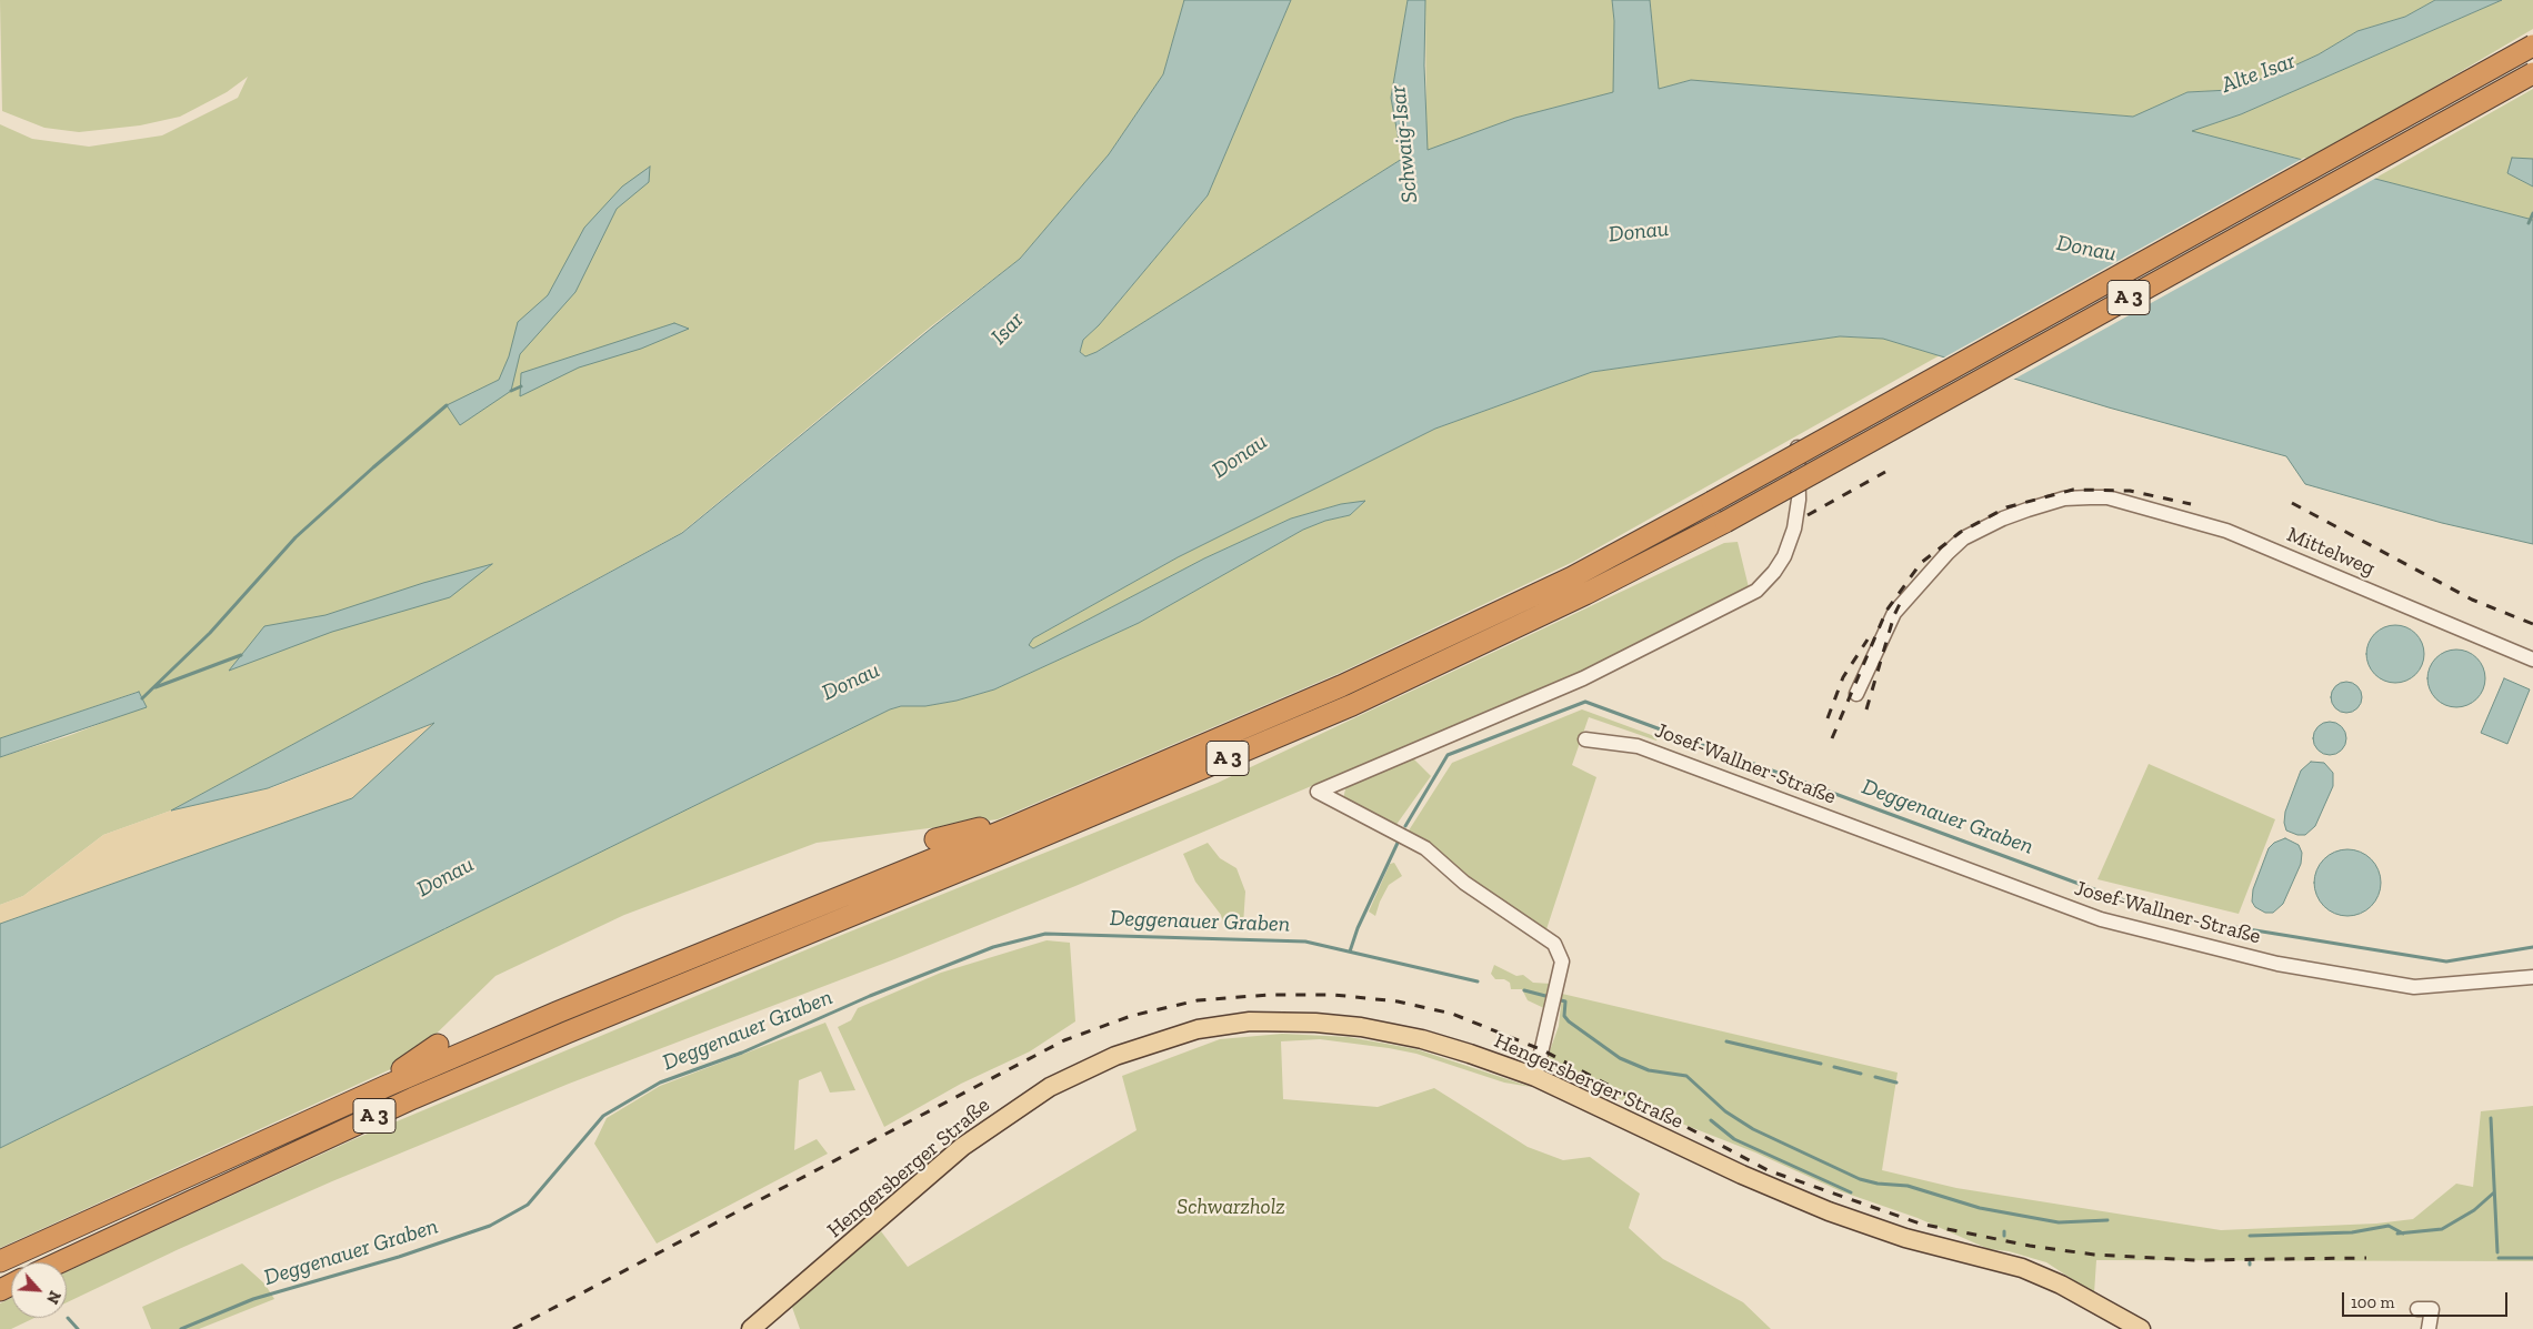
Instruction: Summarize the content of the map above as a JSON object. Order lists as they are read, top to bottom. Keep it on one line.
{"streets":{"highway":["A 3"],"main road":["Hengersberger Straße"],"street":["Mittelweg","Josef-Wallner-Straße"]},"water":["Alte Isar","Schwaig-Isar","Donau","Isar","Deggenauer Graben"],"parks":["Schwarzholz"],"scale_bar":"100 m","north":"bottom right"}
